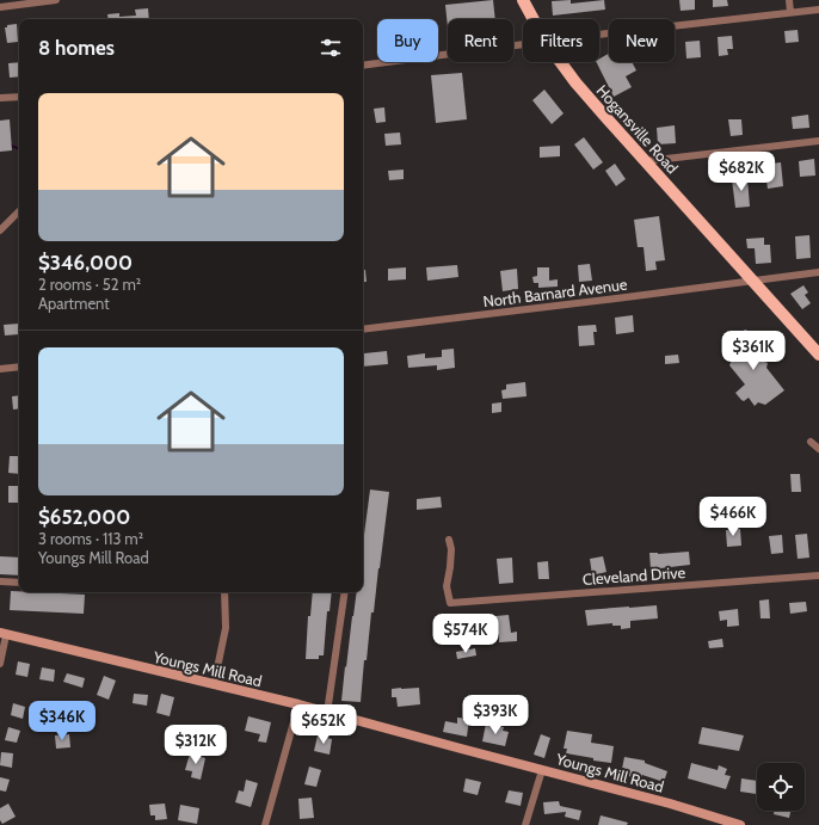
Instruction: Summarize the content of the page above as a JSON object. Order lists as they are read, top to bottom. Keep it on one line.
{"streets":{"main road":["Hogansville Road"],"street":["North Barnard Avenue","Cleveland Drive","Youngs Mill Road"]},"crossings":[["Hogansville Road","North Barnard Avenue"]],"page":{"chip":["Buy","Rent","Filters","New"],"heading":"8 homes","list":[{"name":"$346,000","note":"2 rooms · 52 m² · Apartment"},{"name":"$652,000","note":"3 rooms · 113 m² · Youngs Mill Road"}],"price":["$682K","$361K","$466K","$574K","$393K","$346K","$652K","$312K"]}}
